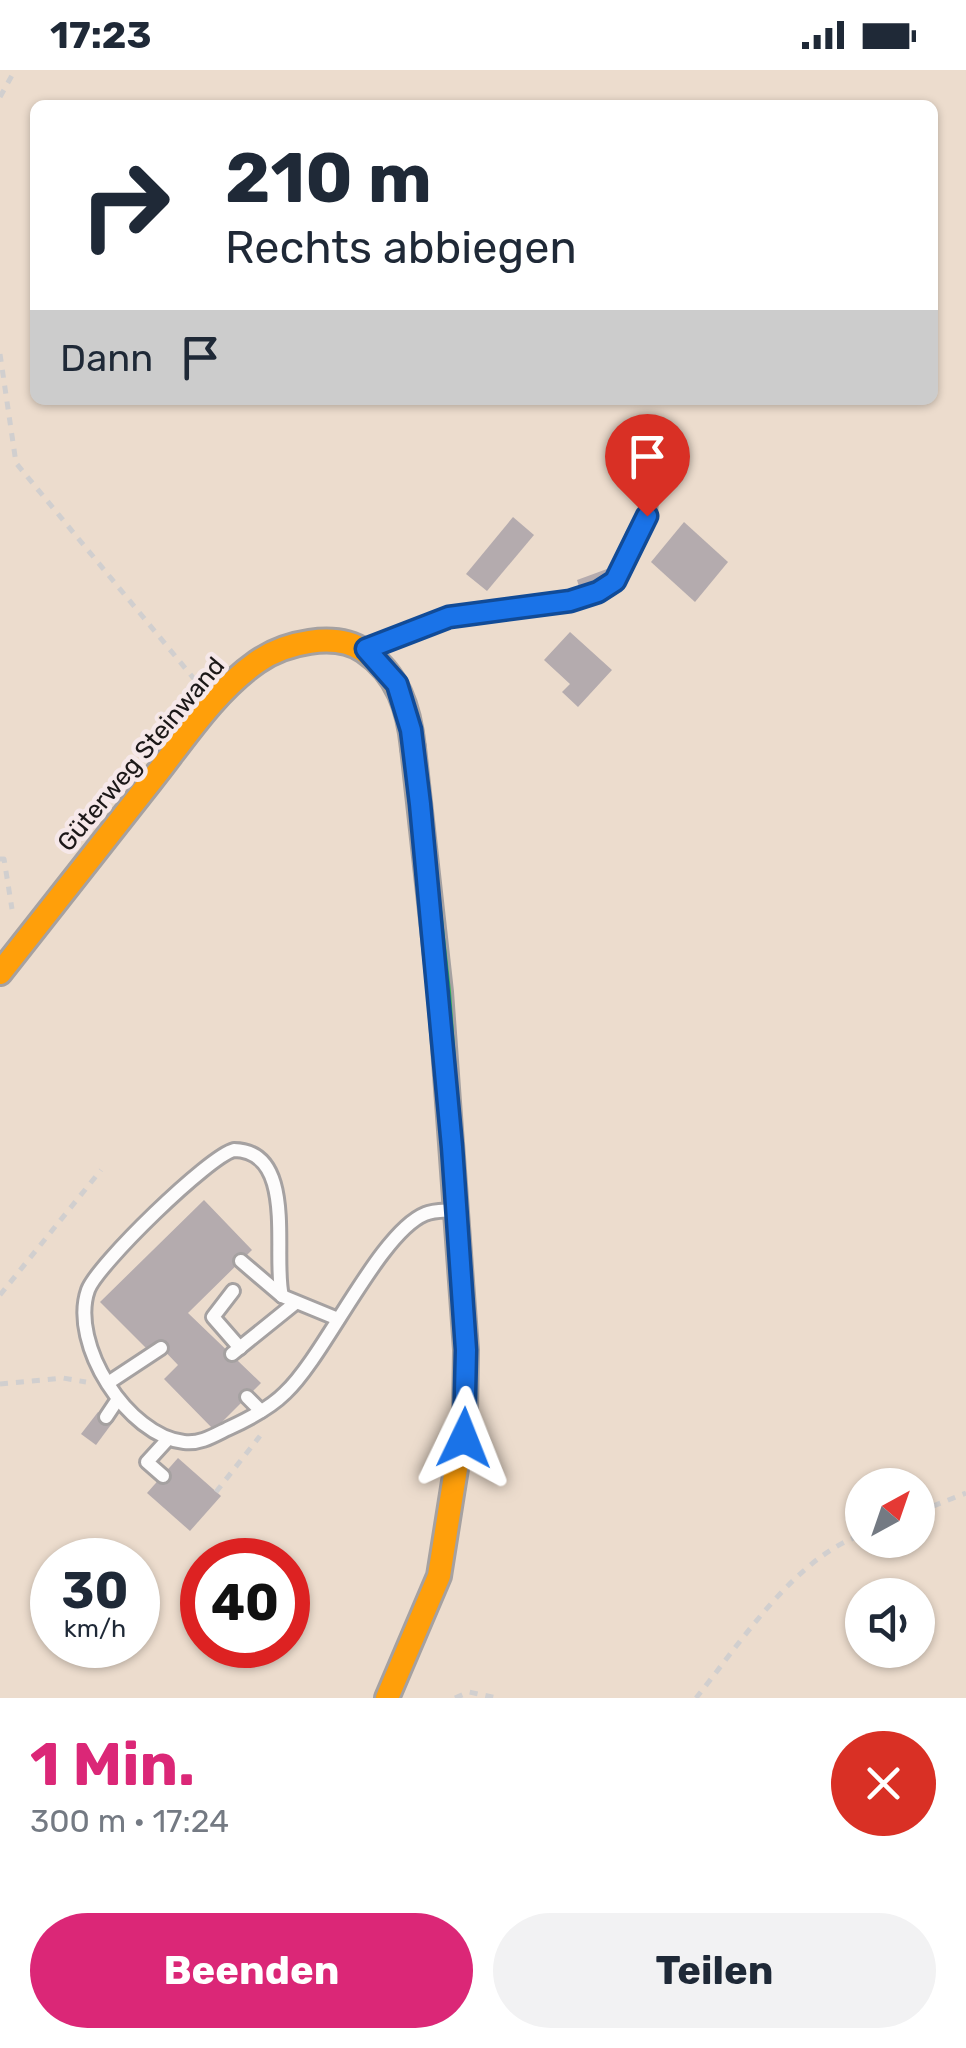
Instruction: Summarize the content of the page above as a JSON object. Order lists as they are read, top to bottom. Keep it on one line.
{"streets":{"street":["Güterweg Steinwand"]},"north":"top right","page":{"status":"17:23","turn":["210 m","Rechts abbiegen"],"then":"Dann","speed":"30 km/h","limit":"40","heading":["1 Min.","300 m · 17:24"],"buttons":["Beenden","Teilen"]}}
